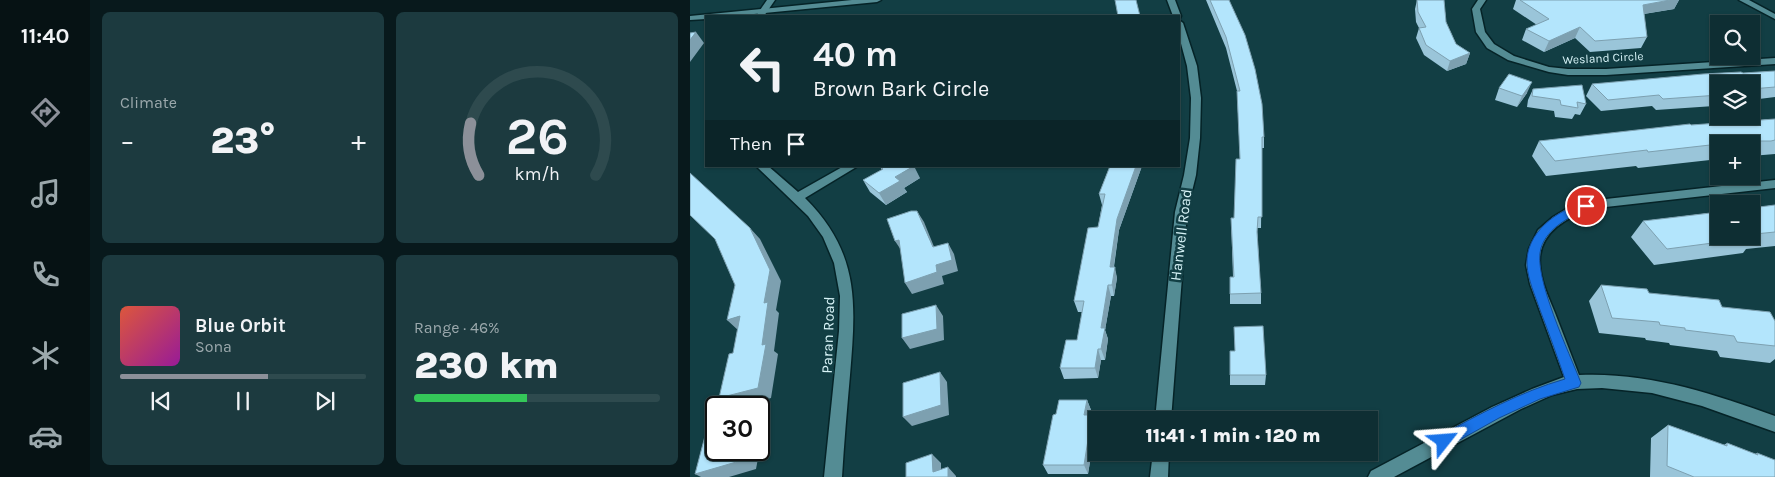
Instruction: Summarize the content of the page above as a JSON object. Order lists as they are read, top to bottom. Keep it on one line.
{"streets":{"street":["Wesland Circle","Hanwell Road","Paran Road"]},"page":{"tabs":"11:40","tile":["Climate",["Range · 46%","230 km"]],"map_buttons":["+","−"],"turn":["40 m","Brown Bark Circle"],"heat":["−","23°","+"],"then":"Then","song":["Blue Orbit","Sona"],"limit":"30","trip":"11:41 · 1 min · 120 m","gauge":["26","km/h"]}}
